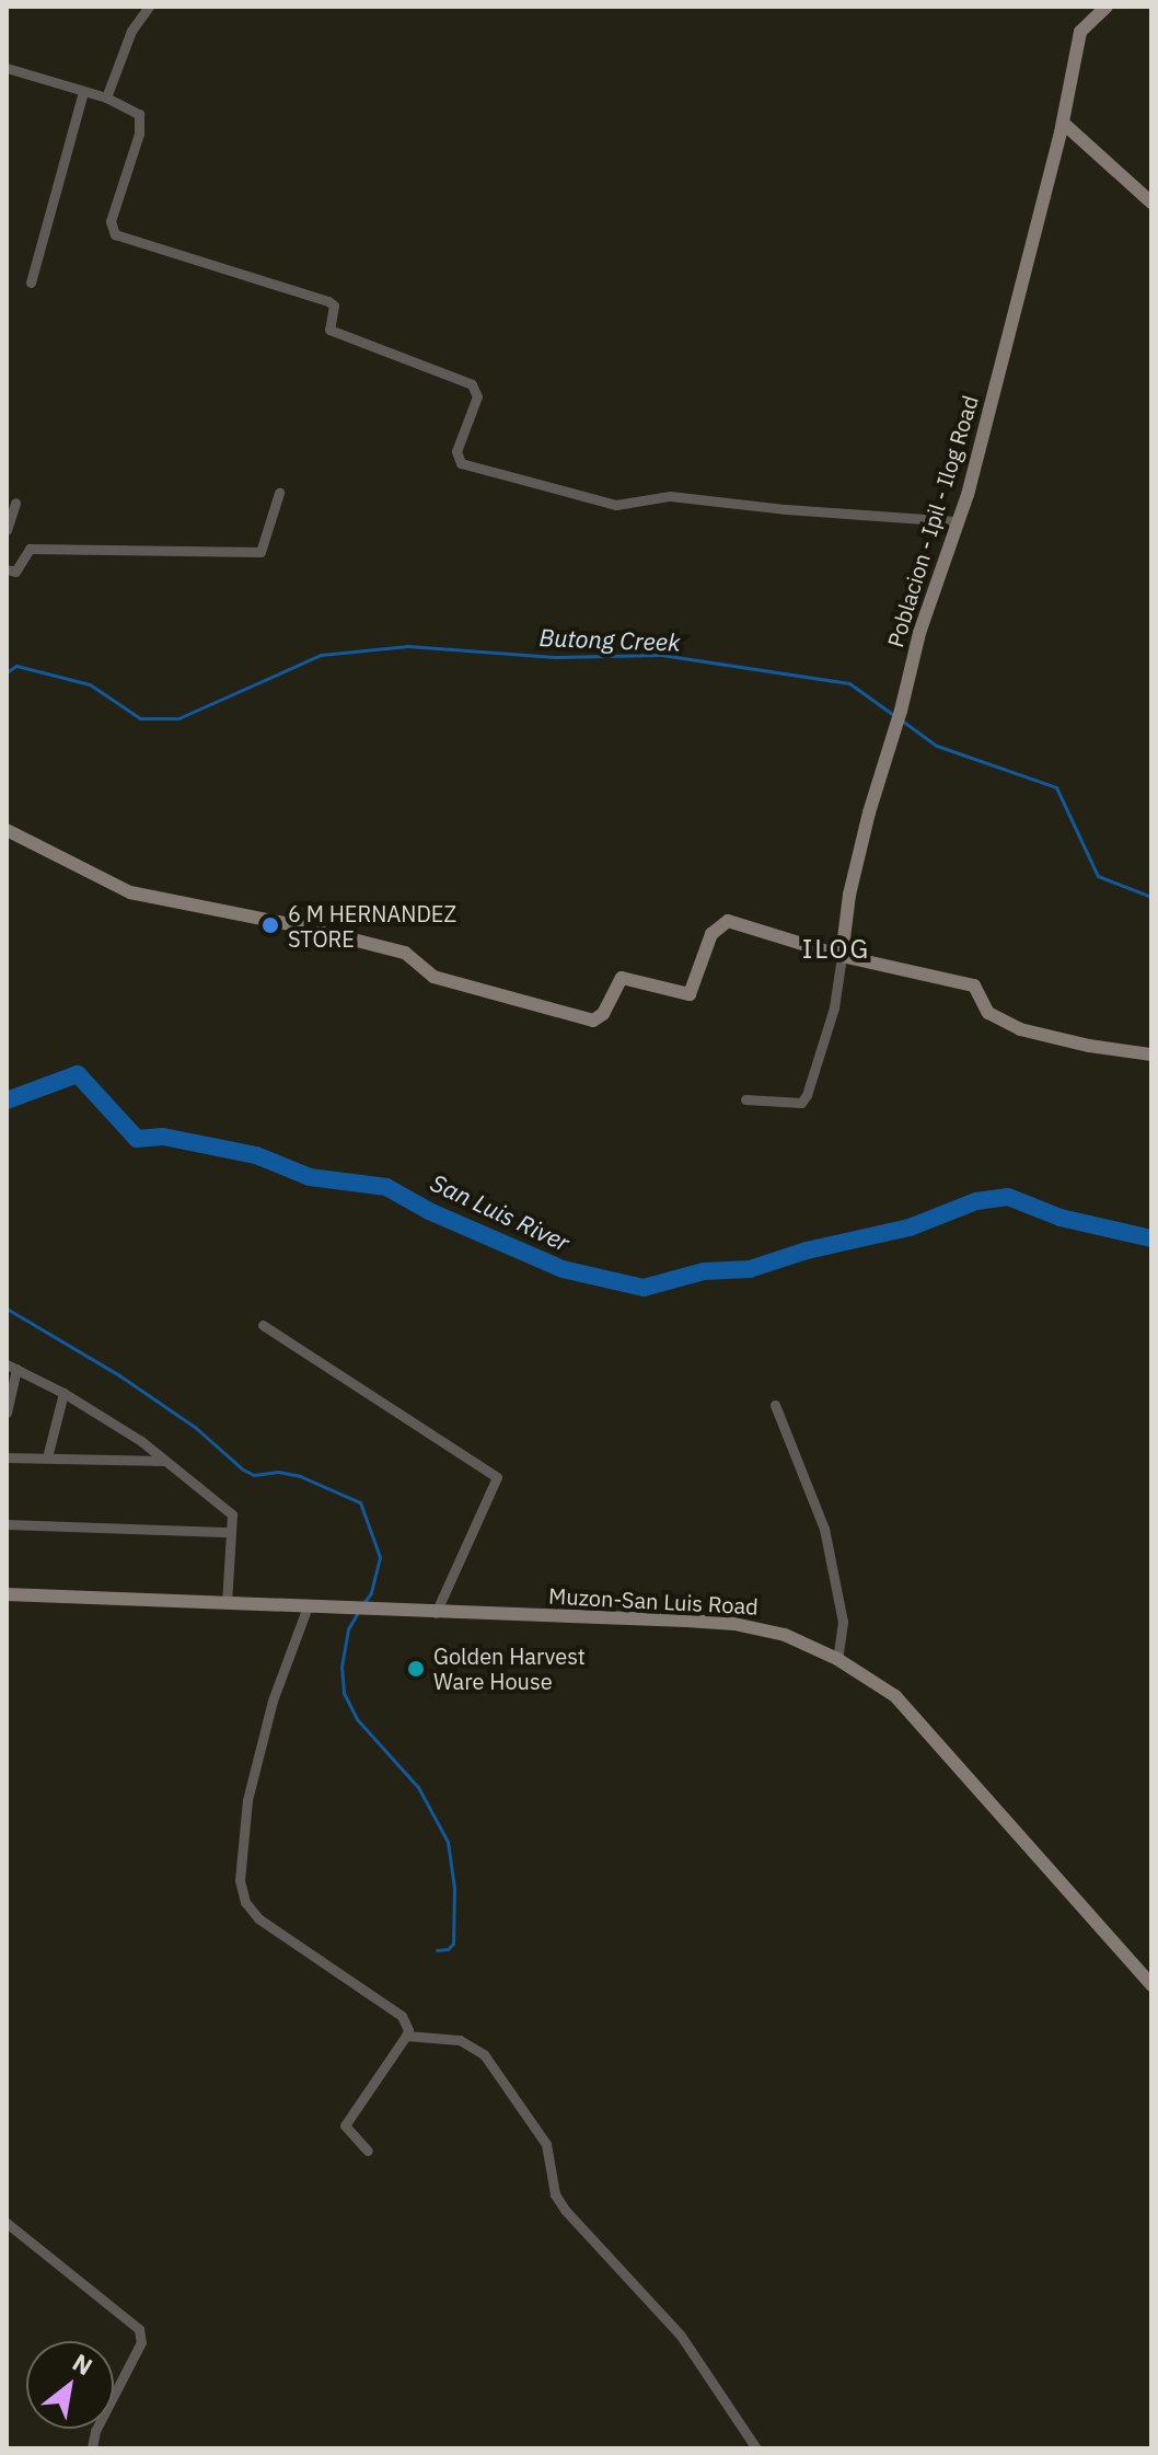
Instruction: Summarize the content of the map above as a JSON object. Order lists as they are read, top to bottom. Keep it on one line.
{"streets":{"street":["Poblacion - Ipil - Ilog Road","Muzon-San Luis Road"]},"districts":["ILOG"],"water":["Butong Creek","San Luis River"],"places":["6 M HERNANDEZ STORE","Golden Harvest Ware House"],"north":"top right"}
